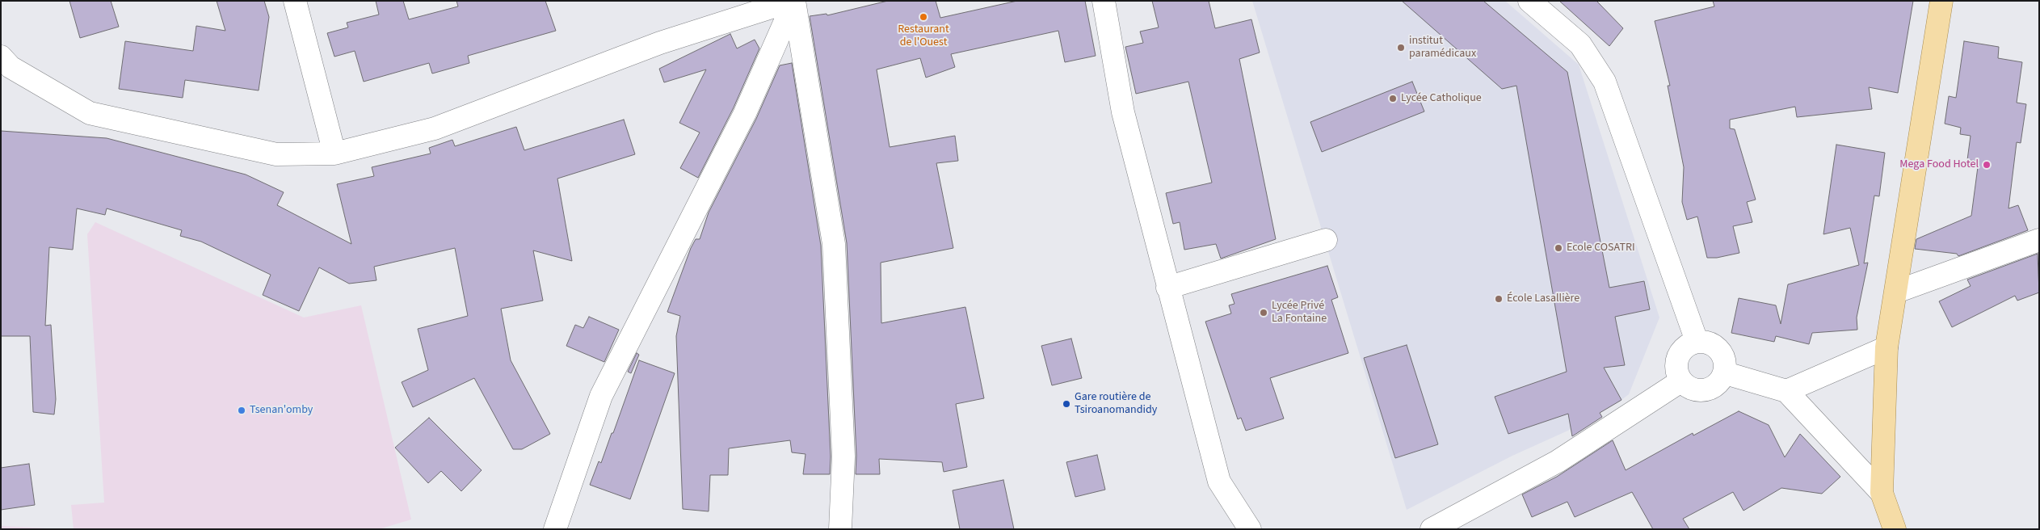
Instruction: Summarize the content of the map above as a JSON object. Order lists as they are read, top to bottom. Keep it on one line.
{"places":["Restaurant de l'Ouest","institut paramédicaux","Lycée Catholique","Mega Food Hotel","Ecole COSATRI","École Lasallière","Lycée Privé La Fontaine","Gare routière de Tsiroanomandidy","Tsenan'omby"]}
